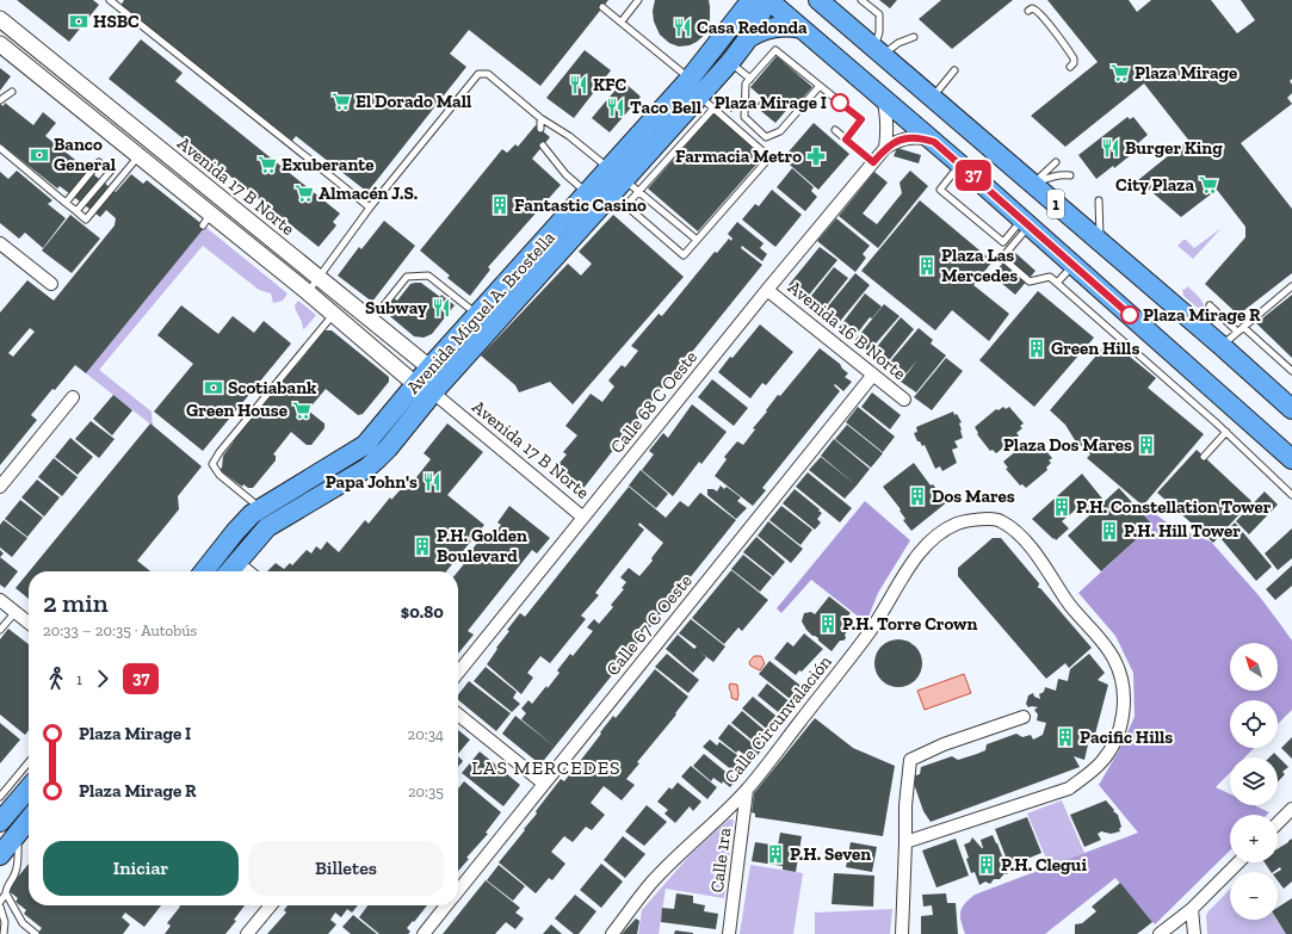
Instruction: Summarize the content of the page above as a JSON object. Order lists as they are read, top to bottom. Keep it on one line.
{"streets":{"main road":["1","Avenida Miguel A. Brostella"],"street":["Avenida 17 B Norte","Avenida 16 B Norte","Calle 68 C Oeste","Calle 67 C Oeste","Calle Circunvalación","Calle 1ra"]},"crossings":[["Avenida 17 B Norte","Avenida Miguel A. Brostella"],["Avenida 17 B Norte","Calle 68 C Oeste"],["1","Avenida Miguel A. Brostella"],["1","Calle 68 C Oeste"],["Avenida 16 B Norte","Calle 68 C Oeste"],["Avenida 16 B Norte","Calle 67 C Oeste"],["Calle Circunvalación","Calle 1ra"]],"districts":["LAS MERCEDES"],"places":{"bank":["HSBC","Banco General","Scotiabank"],"restaurant":["Casa Redonda","KFC","Taco Bell","Burger King","Subway","Papa John's"],"supermarket":["Plaza Mirage","El Dorado Mall","Exuberante","City Plaza","Almacén J.S.","Green House"],"other":["Plaza Mirage I","Plaza Mirage R"],"pharmacy":["Farmacia Metro"],"building":["Fantastic Casino","Plaza Las Mercedes","Green Hills","Plaza Dos Mares","Dos Mares","P.H. Constellation Tower","P.H. Hill Tower","P.H. Golden Boulevard","P.H. Torre Crown","Pacific Hills","P.H. Seven","P.H. Clegui"]},"lines":["bus line 37"],"north":"top left","page":{"on_map":"37","heading":["2 min","20:33 – 20:35 · Autobús","$0.80"],"map_buttons":["+","−"],"legs":["1","37"],"list":[{"name":"Plaza Mirage I","value":"20:34"},{"name":"Plaza Mirage R","value":"20:35"}],"buttons":["Iniciar","Billetes"]}}
